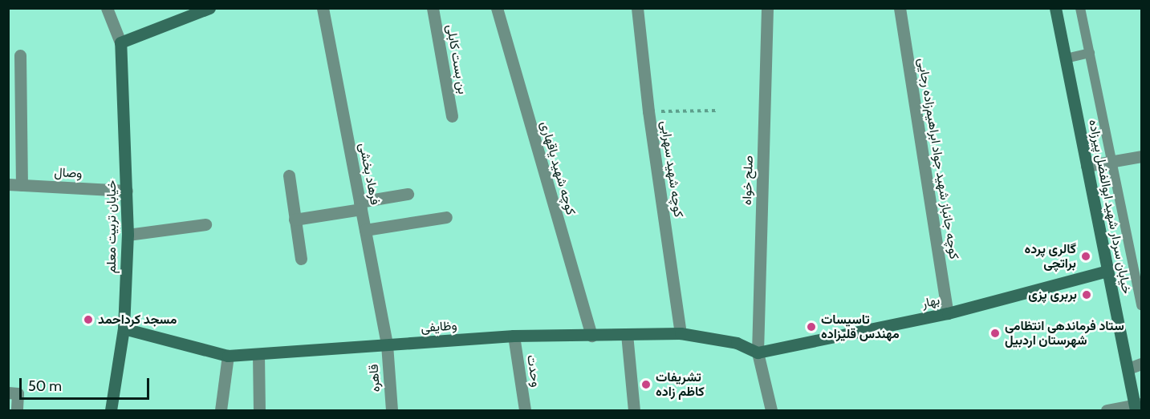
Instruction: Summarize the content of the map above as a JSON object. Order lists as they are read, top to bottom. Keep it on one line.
{"streets":{"street":["بن بست کابلی","کوچه جانباز شهید جواد ابراهیم‌زاده رجایی","کوچه شهید یاقهاری","کوچه شهید سهرابی","وصال","فرهاد بخشی","صلح خواه","خیابان سردار شهید ابوالفضل پیرزاده","خیابان تربیت معلم","بهار","وظایفی","وحدت","قاهره"]},"crossings":[["کوچه جانباز شهید جواد ابراهیم‌زاده رجایی","بهار"],["کوچه شهید یاقهاری","وظایفی"],["کوچه شهید سهرابی","وظایفی"],["وصال","خیابان تربیت معلم"],["فرهاد بخشی","وظایفی"],["فرهاد بخشی","قاهره"],["صلح خواه","بهار"],["صلح خواه","وظایفی"],["خیابان سردار شهید ابوالفضل پیرزاده","بهار"],["خیابان تربیت معلم","وظایفی"],["بهار","وظایفی"],["وظایفی","وحدت"],["وظایفی","قاهره"]],"places":["گالری پرده براتچی","بربری پزی","مسجد کرداحمد","تاسیسات مهندس قلیزاده","ستاد فرماندهی انتظامی شهرستان اردبیل","تشریفات کاظم زاده"],"scale_bar":"50 m"}
